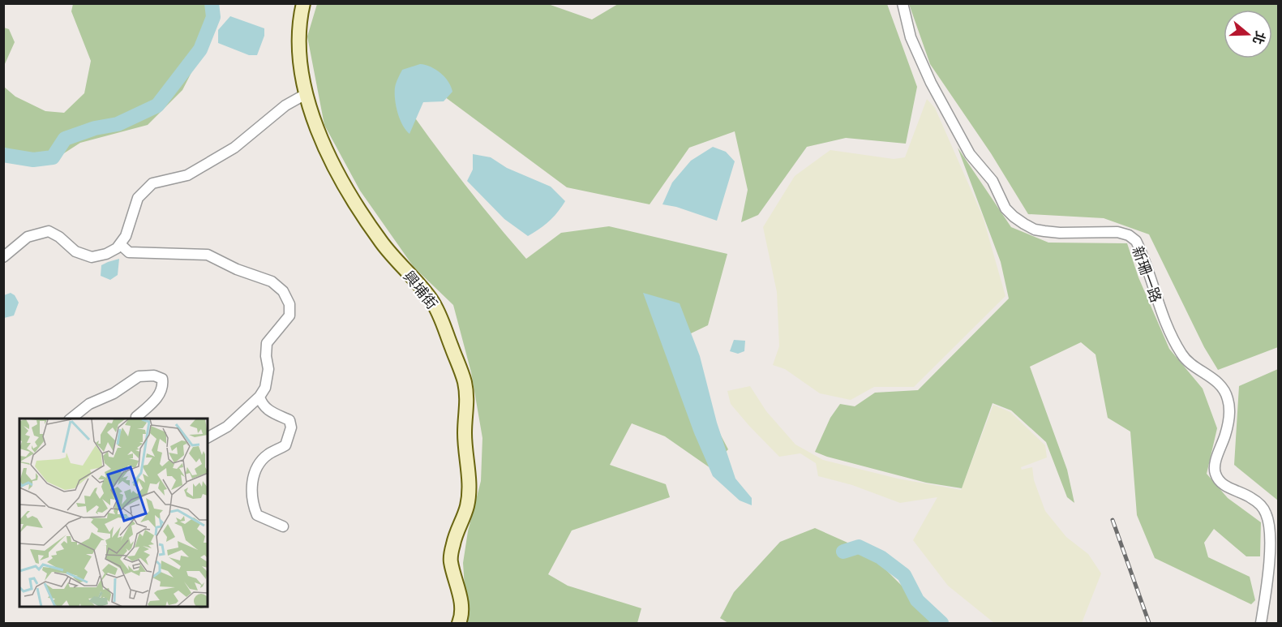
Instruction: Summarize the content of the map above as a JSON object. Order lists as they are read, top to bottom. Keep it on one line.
{"streets":{"street":["新珊一路","興埔街"]},"north":"right"}
